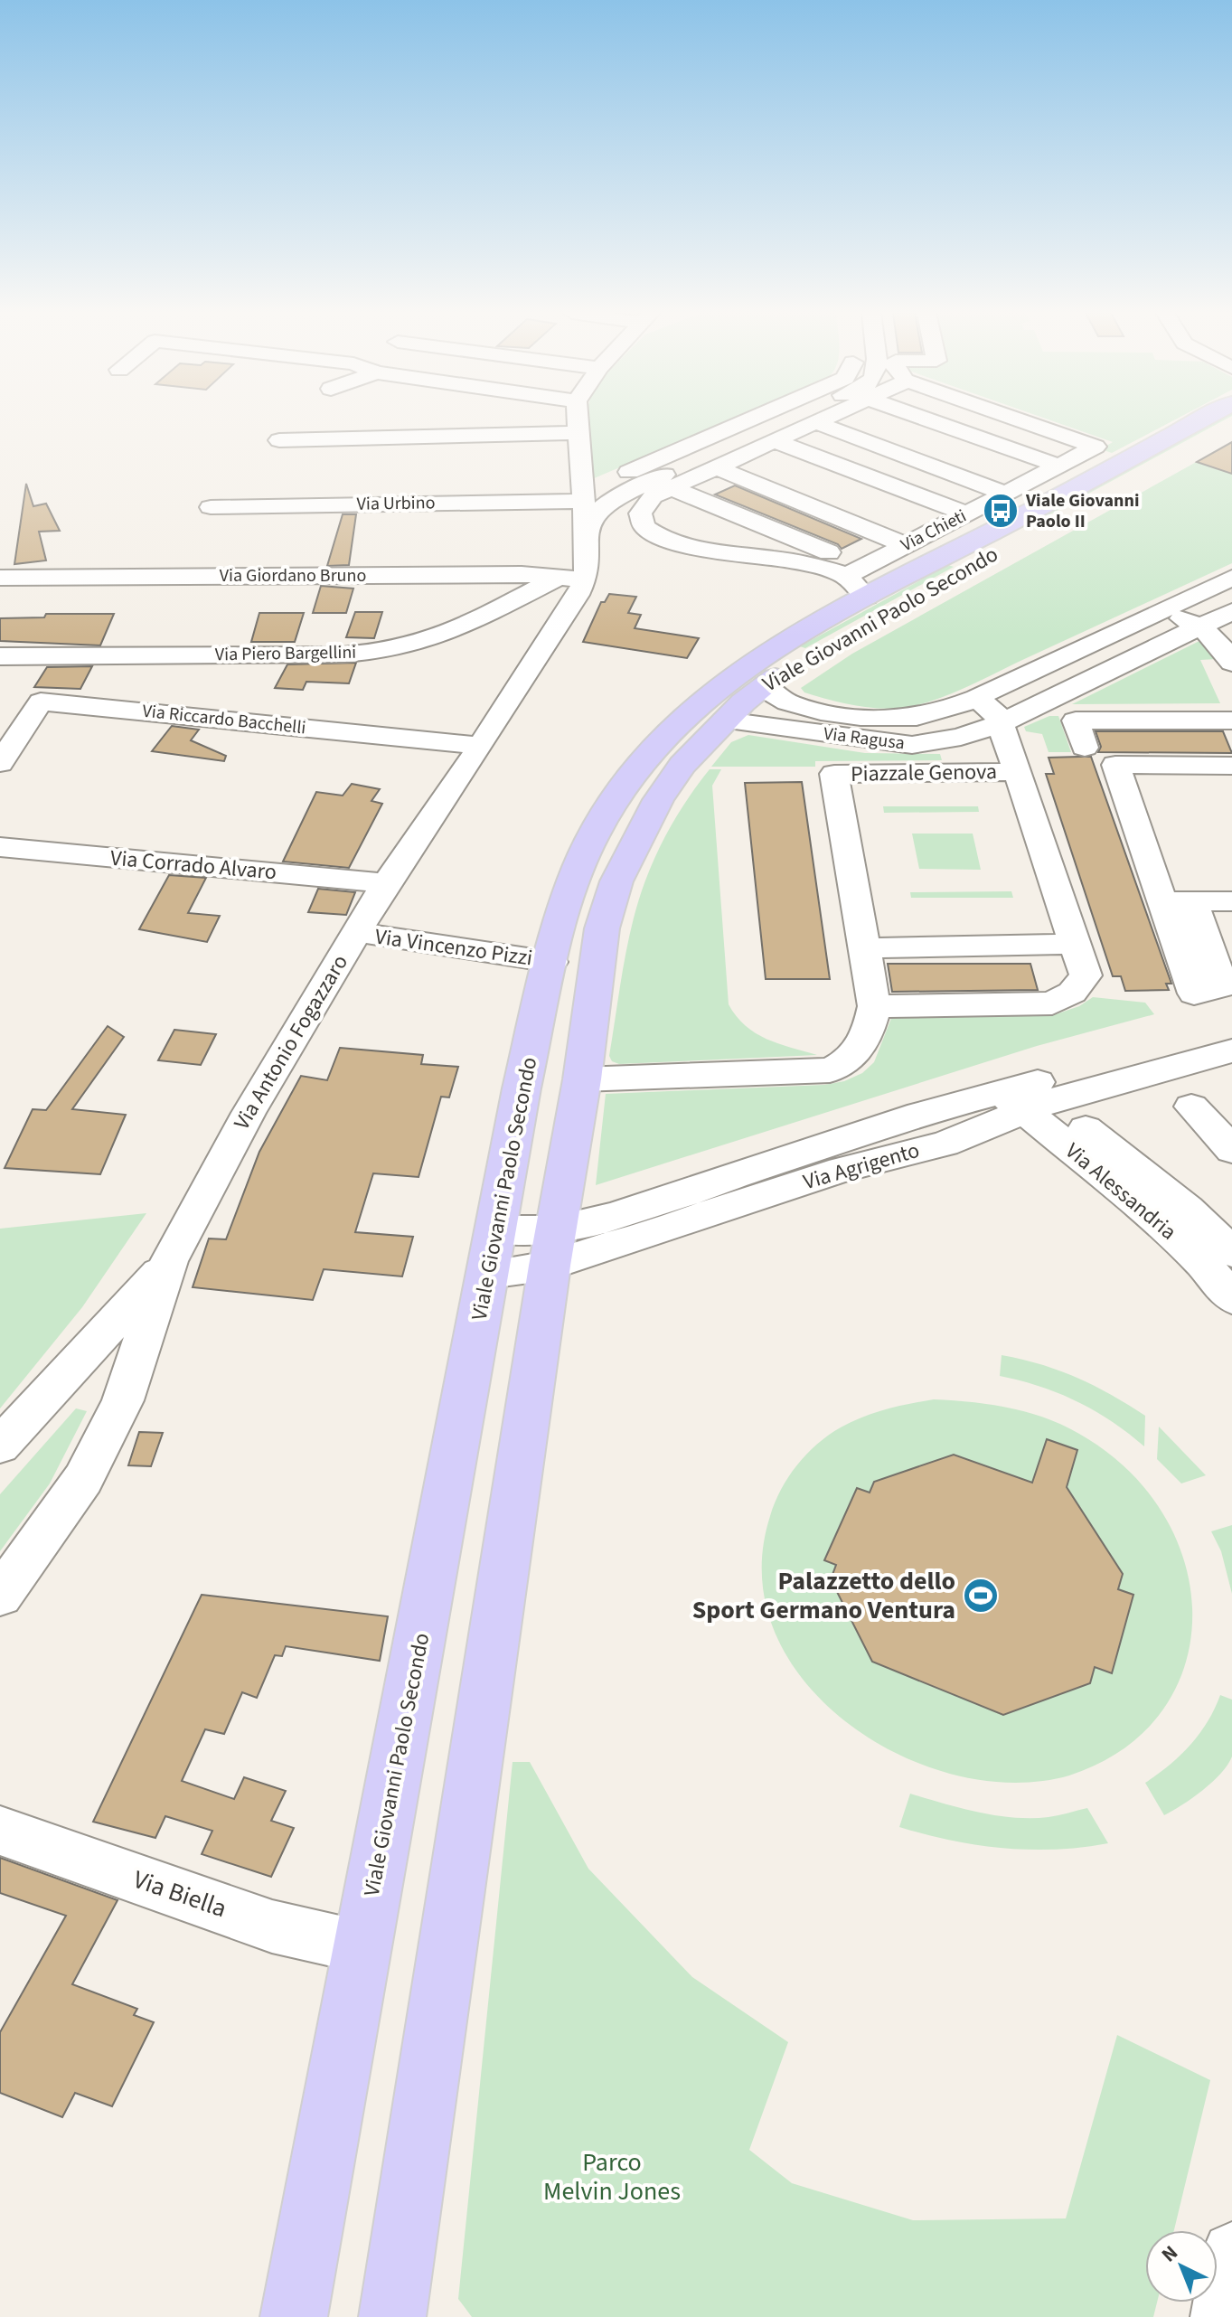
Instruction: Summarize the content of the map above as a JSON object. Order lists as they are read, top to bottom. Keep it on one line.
{"streets":{"main road":["Viale Giovanni Paolo Secondo"],"street":["Via Urbino","Via Chieti","Via Giordano Bruno","Via Piero Bargellini","Via Riccardo Bacchelli","Via Ragusa","Piazzale Genova","Via Corrado Alvaro","Via Vincenzo Pizzi","Via Antonio Fogazzaro","Via Agrigento","Via Alessandria","Via Biella"]},"crossings":[["Via Urbino","Via Antonio Fogazzaro"],["Via Giordano Bruno","Via Piero Bargellini"],["Via Giordano Bruno","Via Antonio Fogazzaro"],["Viale Giovanni Paolo Secondo","Via Ragusa"],["Viale Giovanni Paolo Secondo","Piazzale Genova"],["Viale Giovanni Paolo Secondo","Via Vincenzo Pizzi"],["Viale Giovanni Paolo Secondo","Via Agrigento"],["Viale Giovanni Paolo Secondo","Via Biella"],["Via Piero Bargellini","Via Antonio Fogazzaro"],["Via Riccardo Bacchelli","Via Antonio Fogazzaro"],["Via Ragusa","Piazzale Genova"],["Via Corrado Alvaro","Via Antonio Fogazzaro"],["Via Vincenzo Pizzi","Via Antonio Fogazzaro"],["Via Agrigento","Via Alessandria"]],"parks":["Parco Melvin Jones"],"places":{"bus stop":["Viale Giovanni Paolo II"],"sports":["Palazzetto dello Sport Germano Ventura"]},"north":"top left"}
